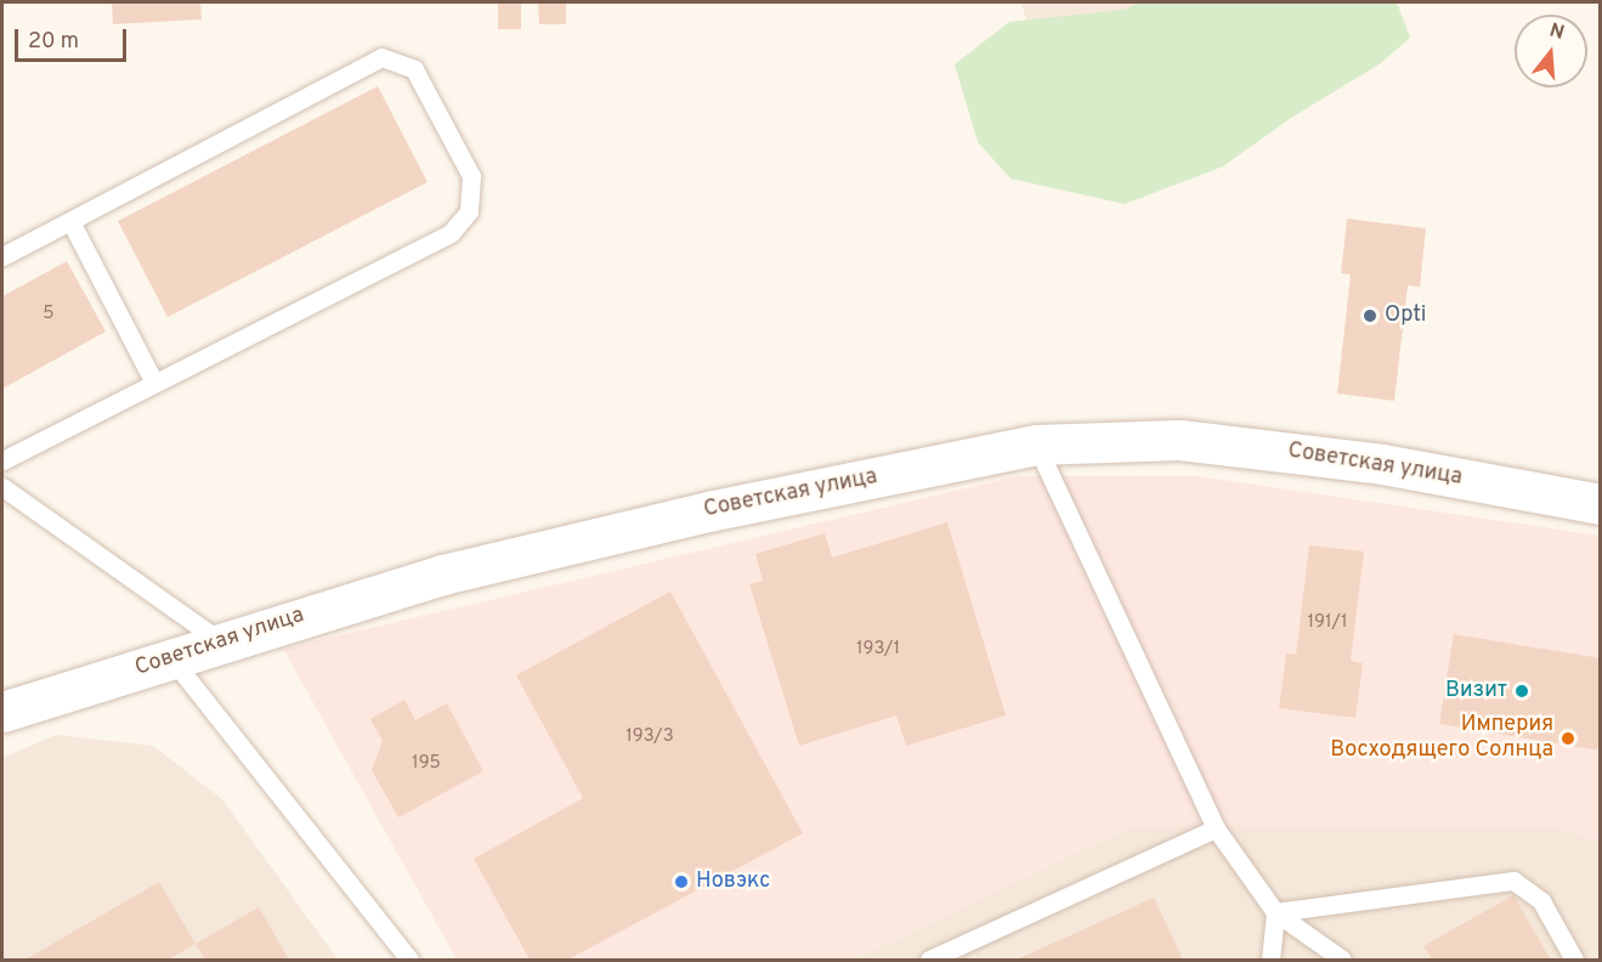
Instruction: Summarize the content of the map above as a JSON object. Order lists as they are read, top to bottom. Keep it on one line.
{"streets":{"main road":["Советская улица"]},"places":["Opti","Визит","Империя Восходящего Солнца","Новэкс"],"house_numbers":["5","191/1","193/1","193/3","195"],"scale_bar":"20 m","north":"top"}
